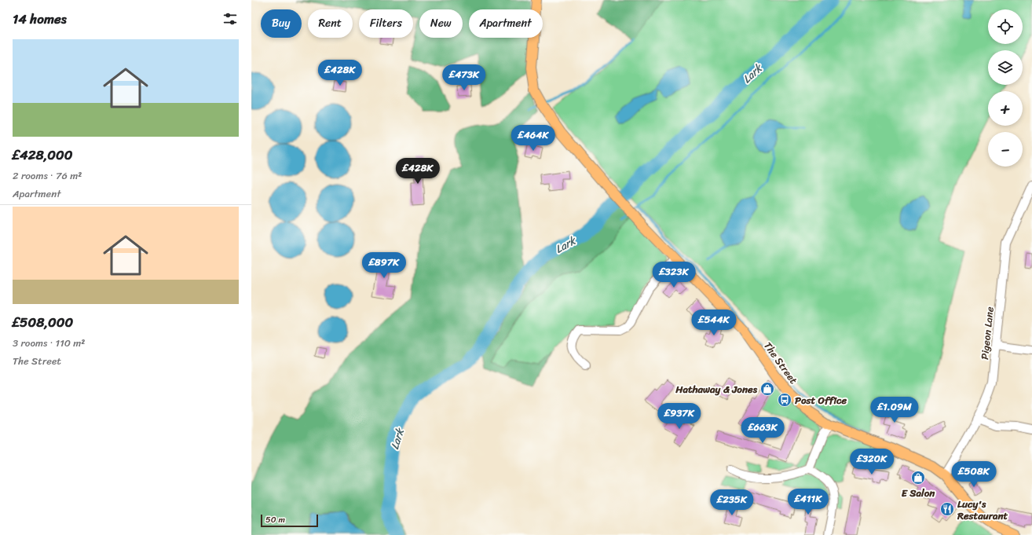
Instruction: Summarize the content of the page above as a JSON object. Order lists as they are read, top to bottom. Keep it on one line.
{"streets":{"main road":["The Street"],"street":["Pigeon Lane"]},"crossings":[["Pigeon Lane","The Street"]],"water":["Lark"],"places":{"shop":["Hathaway & Jones","E Salon"],"bus stop":["Post Office"],"restaurant":["Lucy's Restaurant"]},"scale_bar":"50 m","page":{"heading":"14 homes","map_buttons":["+","−"],"chip":["Buy","Rent","Filters","New","Apartment"],"list":[{"name":"£428,000","note":"2 rooms · 76 m² · Apartment"},{"name":"£508,000","note":"3 rooms · 110 m² · The Street"}],"price":["£428K","£473K","£464K","£428K","£897K","£323K","£544K","£1.09M","£937K","£663K","£320K","£508K","£411K","£235K"],"scale":"50 m"}}
